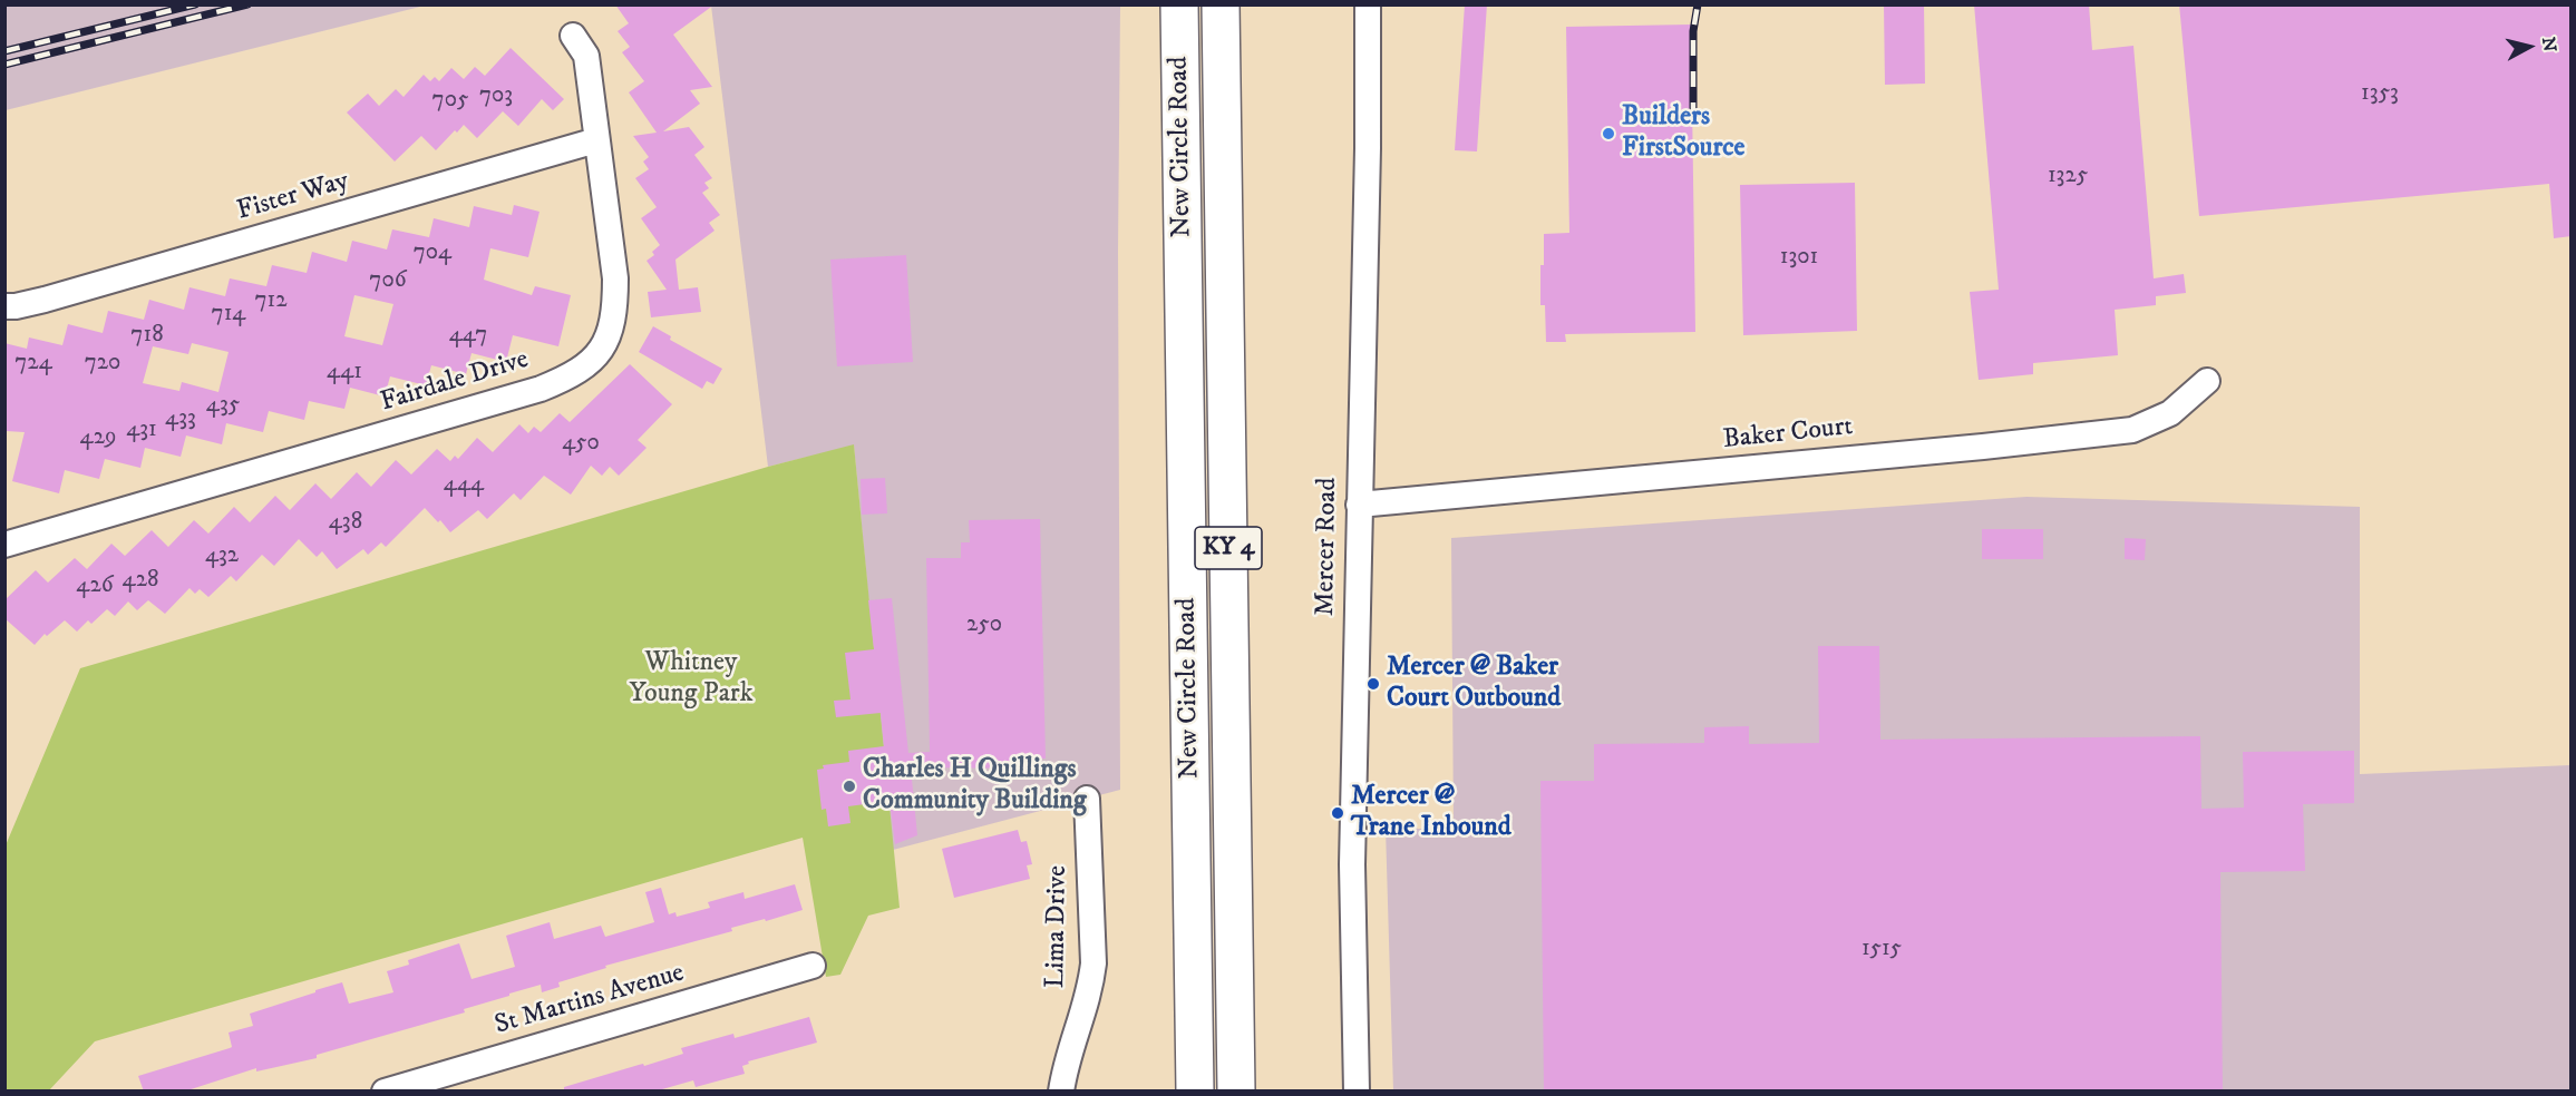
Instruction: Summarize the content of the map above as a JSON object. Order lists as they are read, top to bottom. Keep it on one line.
{"streets":{"highway":["New Circle Road","KY 4"],"street":["Fister Way","Fairdale Drive","Baker Court","Mercer Road","Lima Drive","St Martins Avenue"]},"crossings":[["Fister Way","Fairdale Drive"],["Baker Court","Mercer Road"]],"parks":["Whitney Young Park"],"places":["Builders FirstSource","Mercer @ Baker Court Outbound","Charles H Quillings Community Building","Mercer @ Trane Inbound"],"house_numbers":["1353","703","705","1325","704","1301","706","712","714","718","447","724","720","441","435","433","431","429","450","444","438","432","428","426","250","1515"],"north":"right"}
